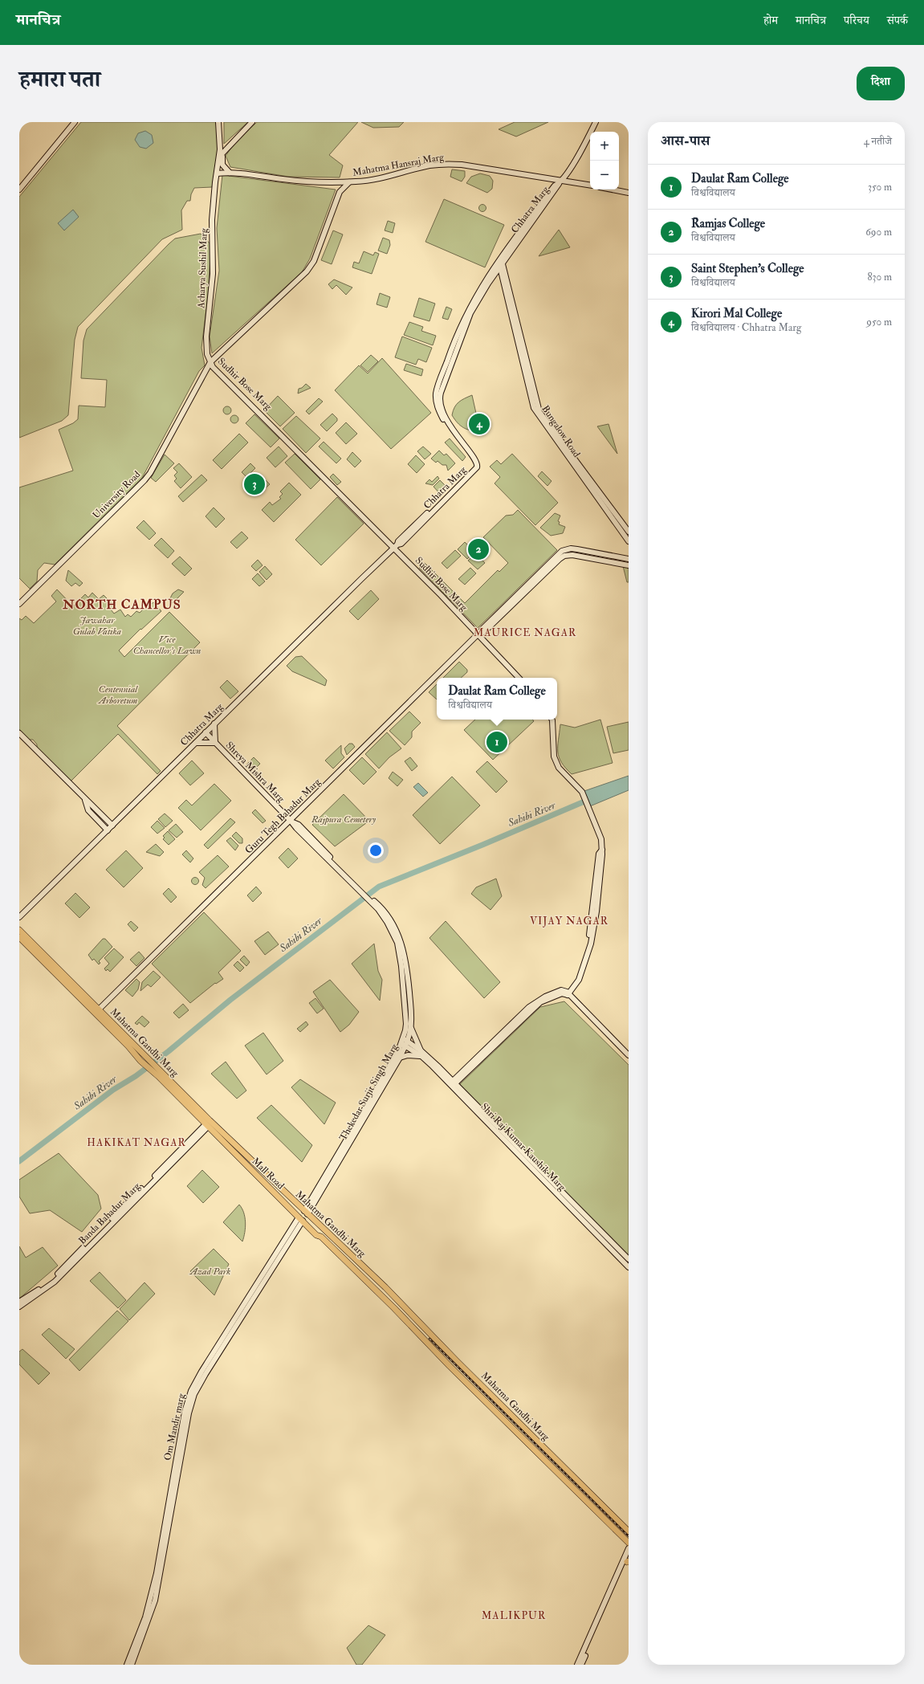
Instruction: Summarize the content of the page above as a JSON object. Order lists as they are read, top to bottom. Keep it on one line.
{"streets":{"main road":["Mahatma Gandhi Marg","Mall Road"],"street":["Mahatma Hansraj Marg","Chhatra Marg","Acharya Sushil Marg","Sudhir Bose Marg","Bungalow Road","University Road","Shreya Mishra Marg","Guru Tegh Bahadur Marg","Thekedar Surjit Singh Marg","Shri Raj Kumar Kaushik Marg","Banda Bahadur Marg","Om Mandir marg"]},"crossings":[["Mahatma Hansraj Marg","Chhatra Marg"],["Mahatma Hansraj Marg","Acharya Sushil Marg"],["Chhatra Marg","Sudhir Bose Marg"],["Chhatra Marg","Bungalow Road"],["Chhatra Marg","Shreya Mishra Marg"],["Acharya Sushil Marg","Sudhir Bose Marg"],["Acharya Sushil Marg","University Road"],["Sudhir Bose Marg","University Road"],["Sudhir Bose Marg","Guru Tegh Bahadur Marg"],["Shreya Mishra Marg","Guru Tegh Bahadur Marg"],["Shreya Mishra Marg","Thekedar Surjit Singh Marg"],["Guru Tegh Bahadur Marg","Mahatma Gandhi Marg"],["Mahatma Gandhi Marg","Thekedar Surjit Singh Marg"],["Mahatma Gandhi Marg","Mall Road"],["Thekedar Surjit Singh Marg","Shri Raj Kumar Kaushik Marg"],["Mall Road","Banda Bahadur Marg"],["Mall Road","Om Mandir marg"]],"districts":["NORTH CAMPUS","MAURICE NAGAR","VIJAY NAGAR","HAKIKAT NAGAR","MALIKPUR"],"water":["Sahibi River"],"parks":["Jawahar Gulab Vatika","Vice Chancellor's Lawn","Centennial Arboretum","Rajpura Cemetery","Azad Park"],"page":{"header":"मानचित्र","nav":["होम","मानचित्र","परिचय","संपर्क"],"title":"हमारा पता","buttons":"दिशा","heading":["आस-पास","4 नतीजे"],"map_buttons":["+","−"],"list":[{"mark":"1","name":"Daulat Ram College","note":"विश्वविद्यालय","value":"350 m"},{"mark":"2","name":"Ramjas College","note":"विश्वविद्यालय","value":"690 m"},{"mark":"3","name":"Saint Stephen's College","note":"विश्वविद्यालय","value":"830 m"},{"mark":"4","name":"Kirori Mal College","note":"विश्वविद्यालय · Chhatra Marg","value":"950 m"}],"pins":["4","3","2","1"],"popup":["Daulat Ram College","विश्वविद्यालय"]}}
